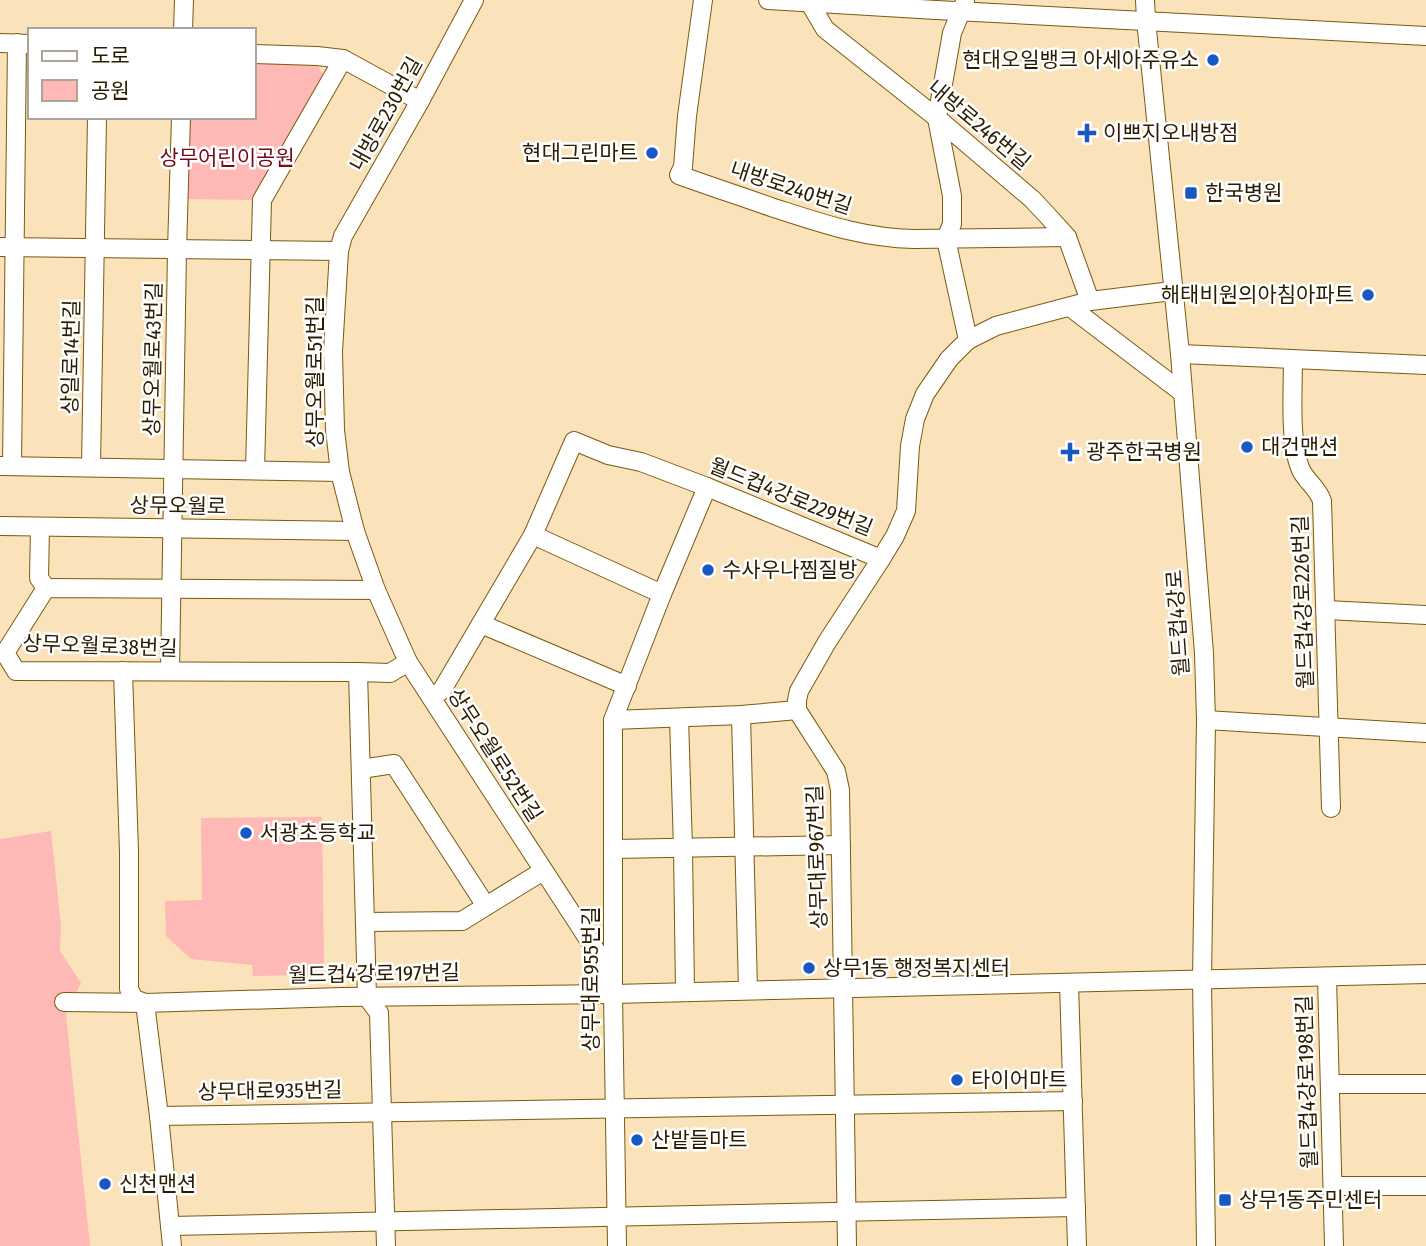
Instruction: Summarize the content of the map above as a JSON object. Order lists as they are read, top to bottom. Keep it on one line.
{"streets":{"street":["내방로230번길","내방로246번길","내방로240번길","상일로14번길","상무오월로43번길","상무오월로51번길","월드컵4강로229번길","상무오월로","월드컵4강로226번길","월드컵4강로","상무오월로38번길","상무오월로52번길","상무대로967번길","월드컵4강로197번길","상무대로955번길","월드컵4강로198번길","상무대로935번길"]},"crossings":[["내방로230번길","상무오월로51번길"],["내방로246번길","내방로240번길"],["내방로246번길","월드컵4강로229번길"],["상무오월로43번길","상무오월로"],["상무오월로43번길","상무오월로38번길"],["상무오월로51번길","상무오월로"],["상무오월로51번길","상무오월로52번길"],["월드컵4강로229번길","월드컵4강로"],["월드컵4강로229번길","상무오월로52번길"],["월드컵4강로229번길","상무대로955번길"],["상무오월로","상무오월로52번길"],["월드컵4강로","월드컵4강로197번길"],["월드컵4강로","월드컵4강로198번길"],["상무오월로38번길","상무오월로52번길"],["상무오월로52번길","월드컵4강로197번길"],["상무오월로52번길","상무대로955번길"],["상무대로967번길","월드컵4강로197번길"],["월드컵4강로197번길","상무대로955번길"],["월드컵4강로197번길","월드컵4강로198번길"]],"parks":["상무어린이공원"],"places":{"other":["현대오일뱅크 아세아주유소","현대그린마트","해태비원의아침아파트","대건맨션","수사우나찜질방","서광초등학교","상무1동 행정복지센터","타이어마트","산밭들마트","신천맨션"],"health":["이쁘지오내방점","광주한국병원"],"transit":["한국병원","상무1동주민센터"]},"legend":["도로","공원"]}
